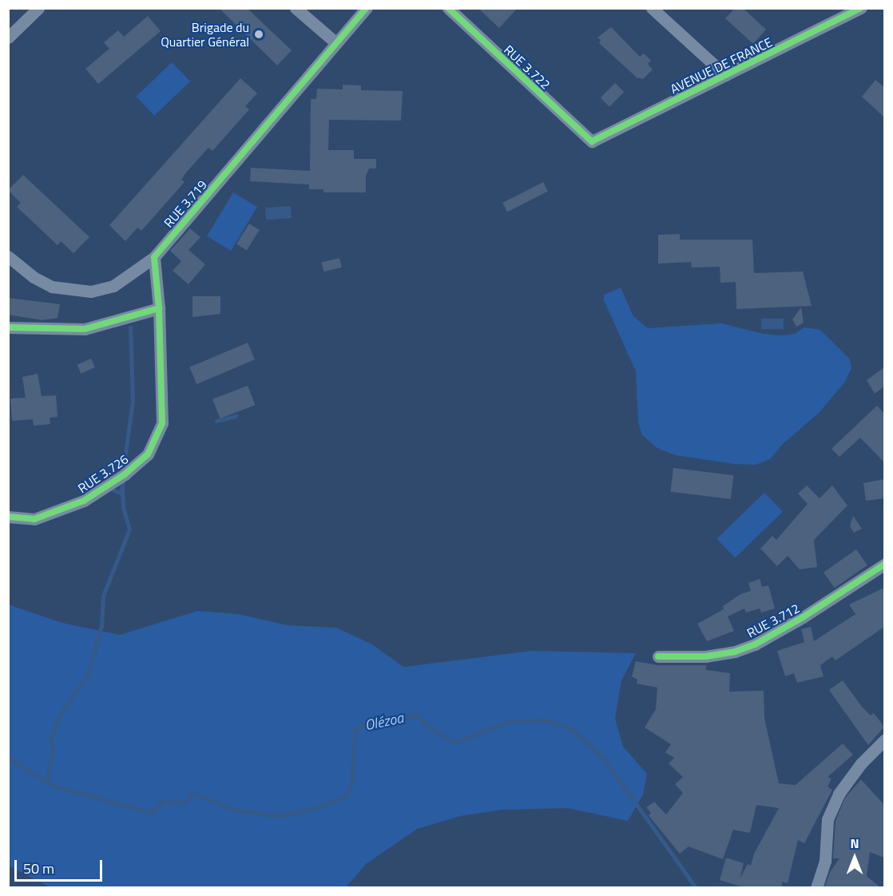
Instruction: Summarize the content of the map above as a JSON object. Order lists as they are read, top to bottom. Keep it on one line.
{"streets":{"street":["AVENUE DE FRANCE","RUE 3.722","RUE 3.719","RUE 3.726","RUE 3.712"]},"crossings":[["AVENUE DE FRANCE","RUE 3.722"]],"water":["Olézoa"],"places":["Brigade du Quartier Général"],"scale_bar":"50 m","north":"top"}
